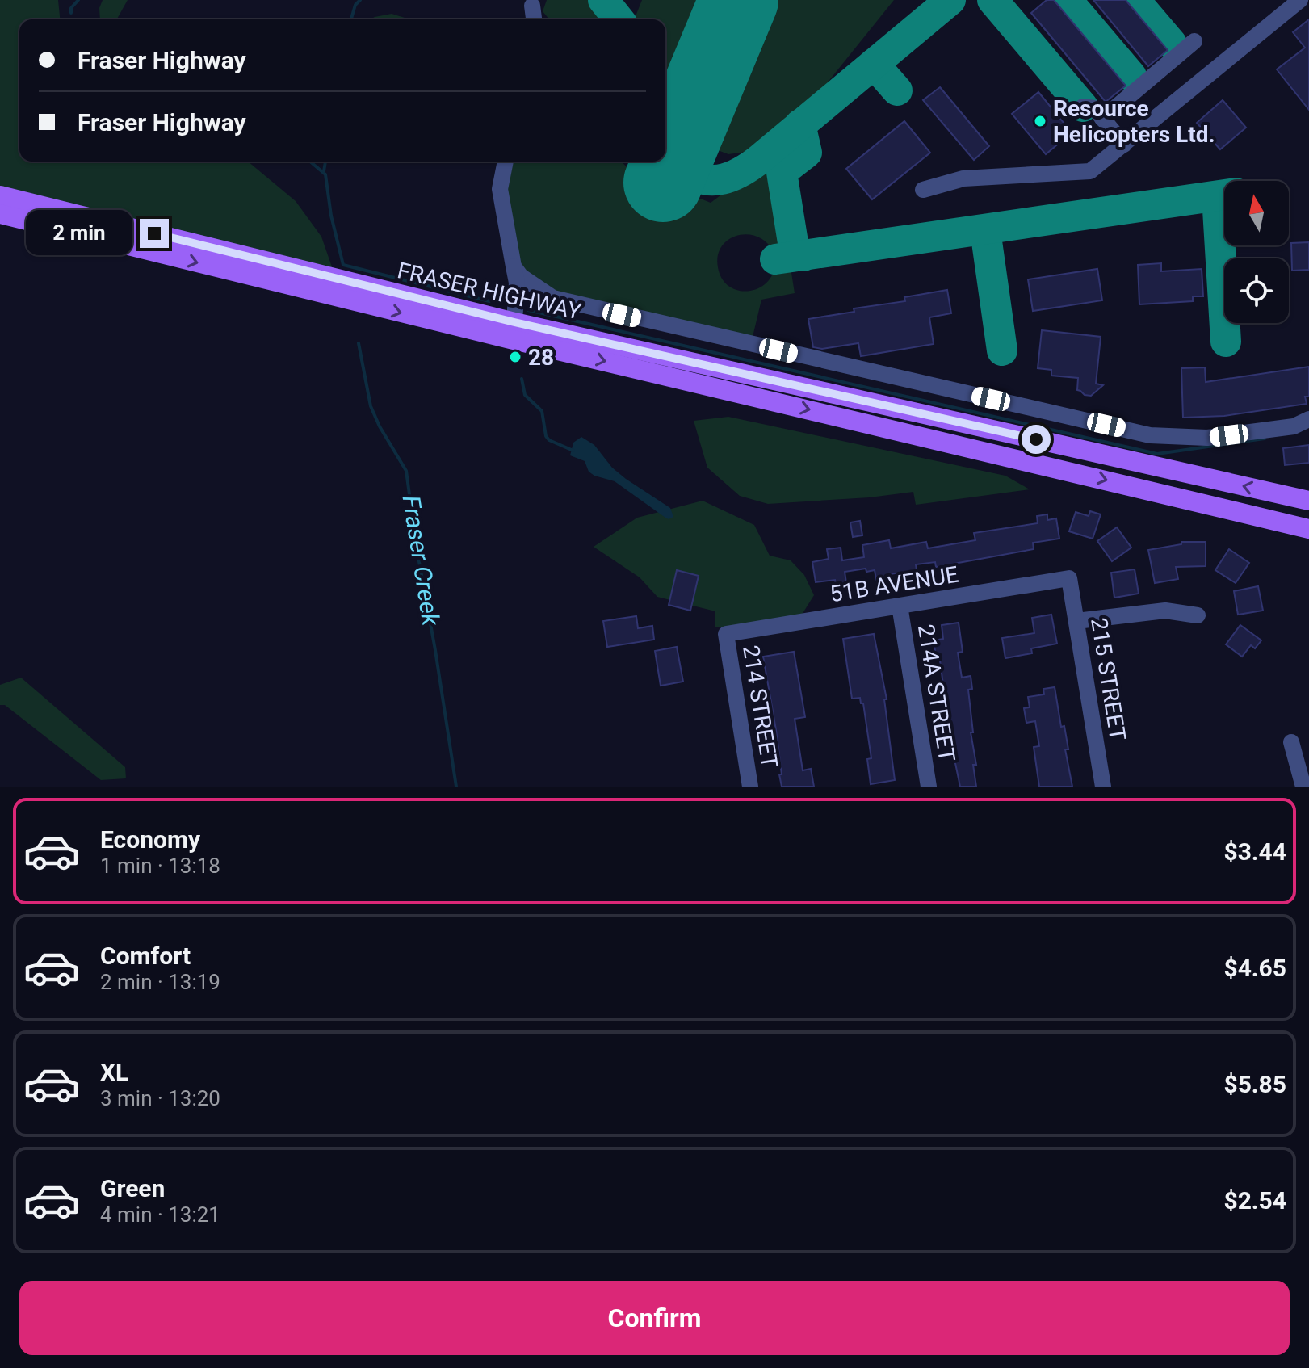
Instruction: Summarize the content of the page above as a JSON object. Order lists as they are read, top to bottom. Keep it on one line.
{"streets":{"main road":["FRASER HIGHWAY"],"street":["51B AVENUE","215 STREET","214A STREET","214 STREET"]},"crossings":[["51B AVENUE","215 STREET"],["51B AVENUE","214A STREET"],["51B AVENUE","214 STREET"]],"water":["Fraser Creek"],"places":["Resource Helicopters Ltd.","28"],"north":"top","page":{"banner":["Fraser Highway","Fraser Highway"],"bubble":"2 min","list":[{"name":"Economy","note":"1 min · 13:18","value":"$3.44"},{"name":"Comfort","note":"2 min · 13:19","value":"$4.65"},{"name":"XL","note":"3 min · 13:20","value":"$5.85"},{"name":"Green","note":"4 min · 13:21","value":"$2.54"}],"buttons":"Confirm"}}
